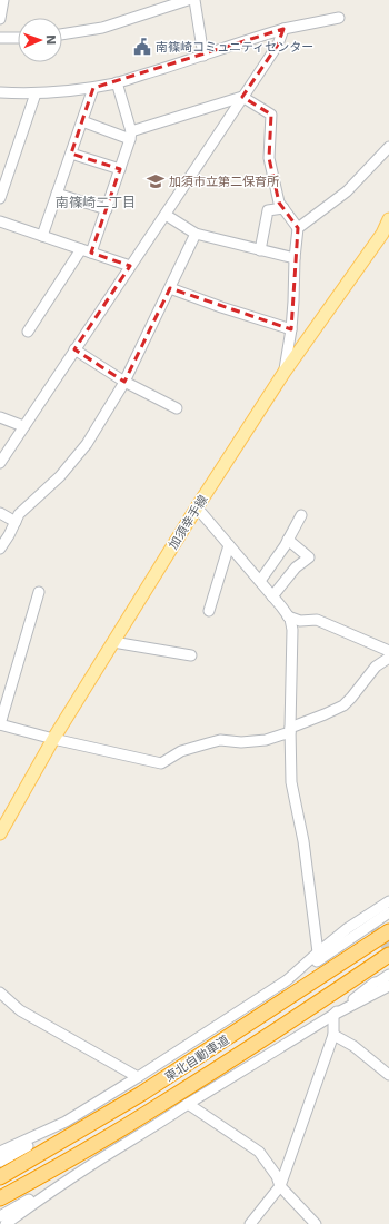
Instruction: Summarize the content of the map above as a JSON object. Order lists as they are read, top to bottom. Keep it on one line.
{"streets":{"highway":["東北自動車道"],"main road":["加須幸手線"]},"districts":["南篠崎二丁目"],"places":{"public building":["南篠崎コミュニティセンター"],"school or university":["加須市立第二保育所"]},"north":"right"}
